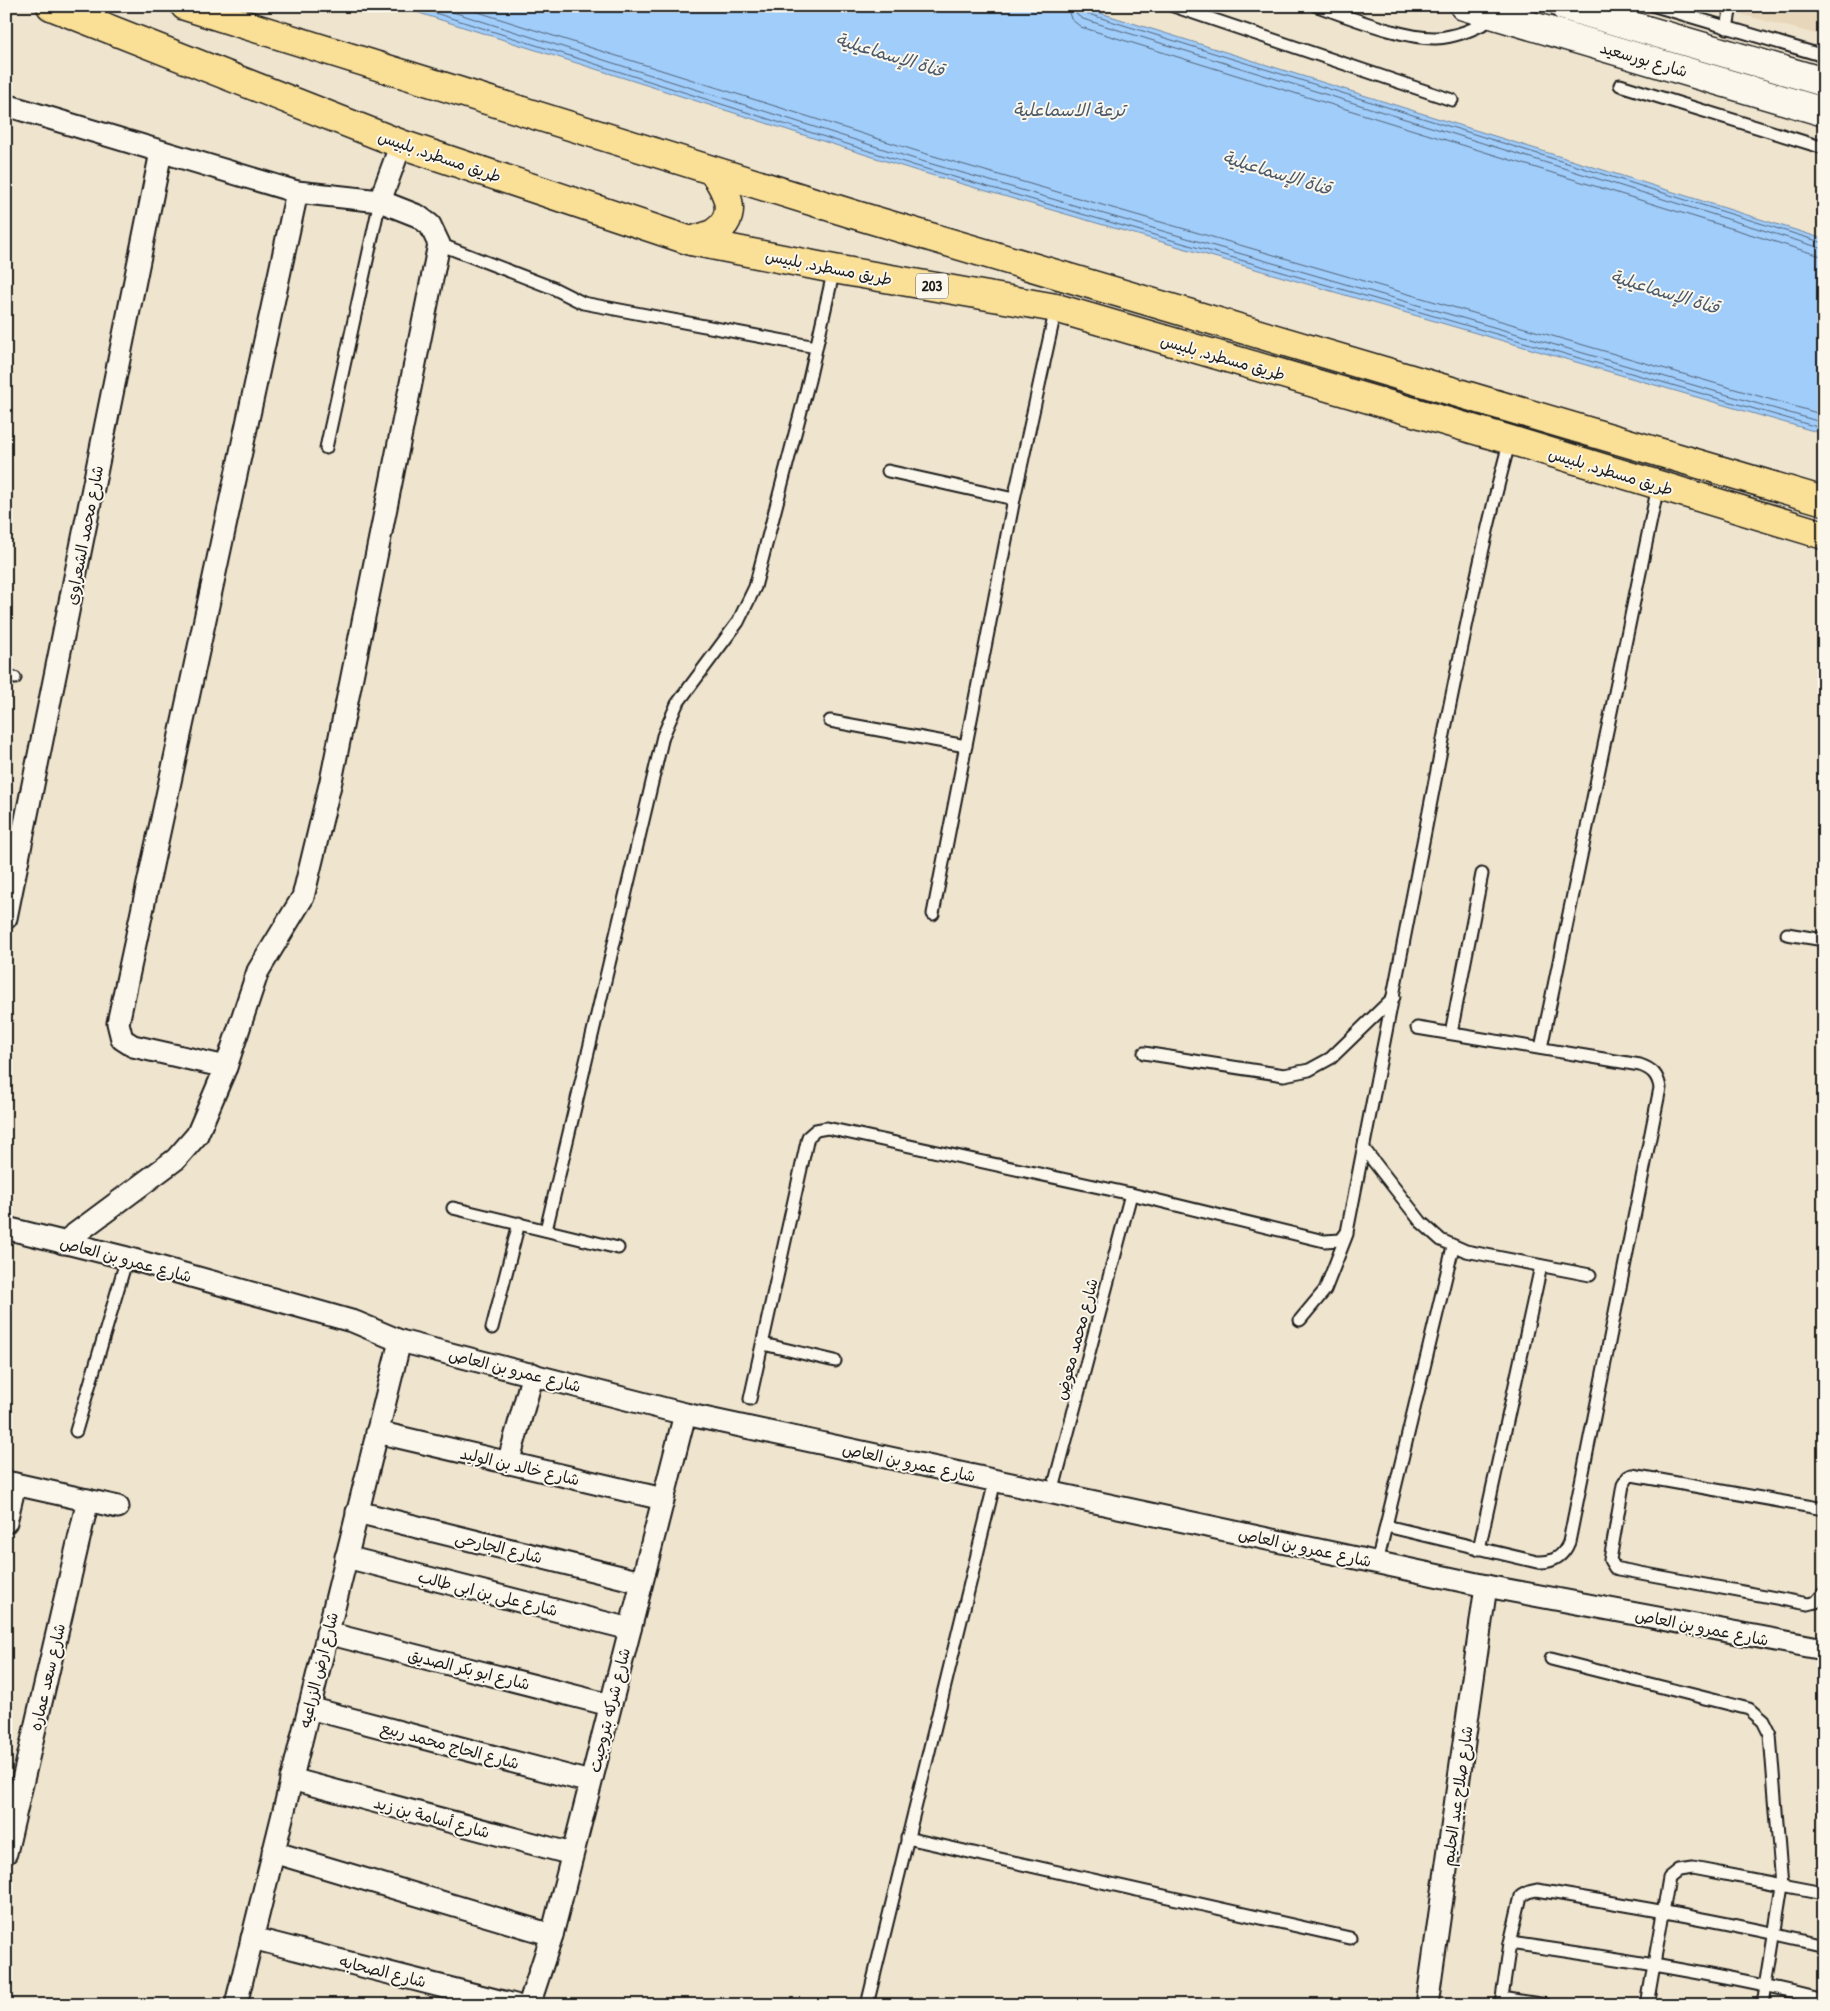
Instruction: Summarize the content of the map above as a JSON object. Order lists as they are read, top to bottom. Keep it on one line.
{"streets":{"main road":["شارع بورسعيد","طريق مسطرد, بلبيس","203"],"street":["شارع محمد الشعراوى","شارع عمرو بن العاص","شارع خالد بن الوليد","شارع الجارحى","شارع على بن ابى طالب","شارع ابو بكر الصديق","شارع ارض الزراعيه","شارع سعد عماره","شارع شركه بتروجيت","شارع الحاج محمد ربيع","شارع صلاح عبد الحليم","شارع أسامة بن زيد","شارع الصحابه"],"lane":["شارع محمد معوض"]},"crossings":[["شارع عمرو بن العاص","شارع محمد معوض"],["شارع عمرو بن العاص","شارع ارض الزراعيه"],["شارع عمرو بن العاص","شارع شركه بتروجيت"],["شارع عمرو بن العاص","شارع صلاح عبد الحليم"],["شارع خالد بن الوليد","شارع ارض الزراعيه"],["شارع خالد بن الوليد","شارع شركه بتروجيت"],["شارع الجارحى","شارع ارض الزراعيه"],["شارع الجارحى","شارع شركه بتروجيت"],["شارع على بن ابى طالب","شارع ارض الزراعيه"],["شارع على بن ابى طالب","شارع شركه بتروجيت"],["شارع ابو بكر الصديق","شارع ارض الزراعيه"],["شارع ابو بكر الصديق","شارع شركه بتروجيت"],["شارع ارض الزراعيه","شارع الحاج محمد ربيع"],["شارع ارض الزراعيه","شارع أسامة بن زيد"],["شارع ارض الزراعيه","شارع الصحابه"],["شارع شركه بتروجيت","شارع الحاج محمد ربيع"],["شارع شركه بتروجيت","شارع أسامة بن زيد"]],"water":["قناة الإسماعيلية","ترعة الاسماعلية"]}
